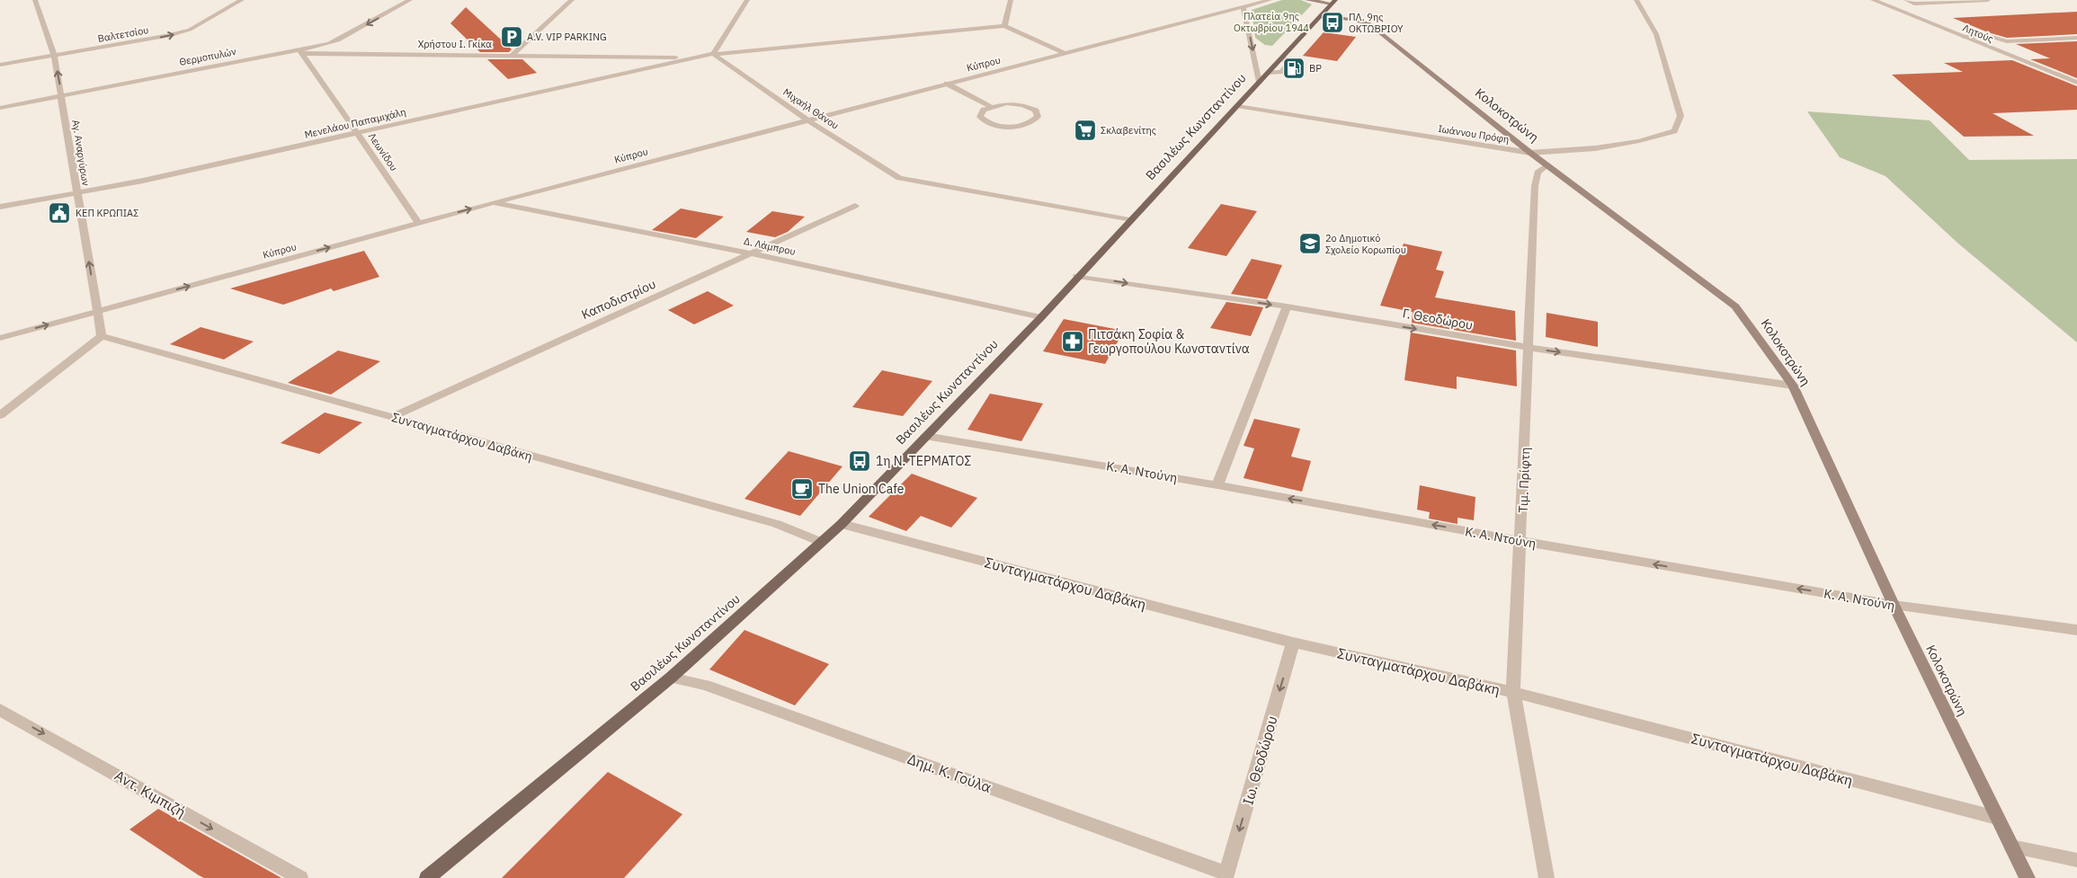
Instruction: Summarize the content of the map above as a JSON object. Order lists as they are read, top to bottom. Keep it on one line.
{"streets":{"main road":["Βασιλέως Κωνσταντίνου"],"street":["Λητούς","Βαλτετσίου","Χρήστου Ι. Γκίκα","Θερμοπυλών","Κύπρου","Μιχαήλ Θάνου","Κολοκοτρώνη","Μενελάου Παπαμιχάλη","Ιωάννου Πρόφη","Λεωνίδου","Αγ. Αναργύρων","Δ. Λάμπρου","Καποδιστρίου","Γ. Θεοδώρου","Συνταγματάρχου Δαβάκη","Κ. Α. Ντούνη","Τιμ. Πρίφτη","Ιω. Θεοδώρου","Δημ. Κ. Γούλα","Αντ. Κιμπιζή"]},"crossings":[["Βαλτετσίου","Αγ. Αναργύρων"],["Χρήστου Ι. Γκίκα","Θερμοπυλών"],["Χρήστου Ι. Γκίκα","Μενελάου Παπαμιχάλη"],["Χρήστου Ι. Γκίκα","Λεωνίδου"],["Θερμοπυλών","Λεωνίδου"],["Θερμοπυλών","Αγ. Αναργύρων"],["Κύπρου","Μιχαήλ Θάνου"],["Κύπρου","Λεωνίδου"],["Κύπρου","Αγ. Αναργύρων"],["Κύπρου","Δ. Λάμπρου"],["Μιχαήλ Θάνου","Μενελάου Παπαμιχάλη"],["Μιχαήλ Θάνου","Βασιλέως Κωνσταντίνου"],["Κολοκοτρώνη","Ιωάννου Πρόφη"],["Κολοκοτρώνη","Γ. Θεοδώρου"],["Κολοκοτρώνη","Συνταγματάρχου Δαβάκη"],["Κολοκοτρώνη","Κ. Α. Ντούνη"],["Κολοκοτρώνη","Τιμ. Πρίφτη"],["Μενελάου Παπαμιχάλη","Λεωνίδου"],["Μενελάου Παπαμιχάλη","Αγ. Αναργύρων"],["Βασιλέως Κωνσταντίνου","Ιωάννου Πρόφη"],["Βασιλέως Κωνσταντίνου","Δ. Λάμπρου"],["Βασιλέως Κωνσταντίνου","Γ. Θεοδώρου"],["Βασιλέως Κωνσταντίνου","Συνταγματάρχου Δαβάκη"],["Βασιλέως Κωνσταντίνου","Κ. Α. Ντούνη"],["Βασιλέως Κωνσταντίνου","Δημ. Κ. Γούλα"],["Αγ. Αναργύρων","Συνταγματάρχου Δαβάκη"],["Δ. Λάμπρου","Καποδιστρίου"],["Καποδιστρίου","Συνταγματάρχου Δαβάκη"],["Γ. Θεοδώρου","Τιμ. Πρίφτη"],["Συνταγματάρχου Δαβάκη","Τιμ. Πρίφτη"],["Συνταγματάρχου Δαβάκη","Ιω. Θεοδώρου"],["Κ. Α. Ντούνη","Τιμ. Πρίφτη"],["Ιω. Θεοδώρου","Δημ. Κ. Γούλα"]],"one_way":["Βαλτετσίου","Κύπρου","Αγ. Αναργύρων","Γ. Θεοδώρου","Κ. Α. Ντούνη","Ιω. Θεοδώρου","Αντ. Κιμπιζή"],"parks":["Πλατεία 9ης Οκτωβρίου 1944"],"places":{"bus stop":["ΠΛ. 9ης ΟΚΤΩΒΡΙΟΥ","1η Ν. ΤΕΡΜΑΤΟΣ"],"parking":["A.V. VIP PARKING"],"fuel station":["BP"],"supermarket":["Σκλαβενίτης"],"public building":["ΚΕΠ ΚΡΩΠΙΑΣ"],"school or university":["2ο Δημοτικό Σχολείο Κορωπίου"],"pharmacy":["Πιτσάκη Σοφία & Γεωργοπούλου Κωνσταντίνα"],"cafe":["The Union Cafe"]}}
